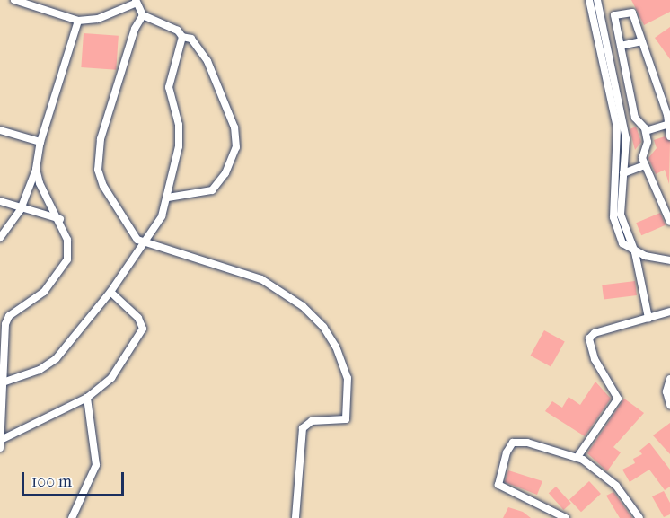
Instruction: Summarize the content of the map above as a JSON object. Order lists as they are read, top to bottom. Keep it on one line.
{"scale_bar":"100 m"}
